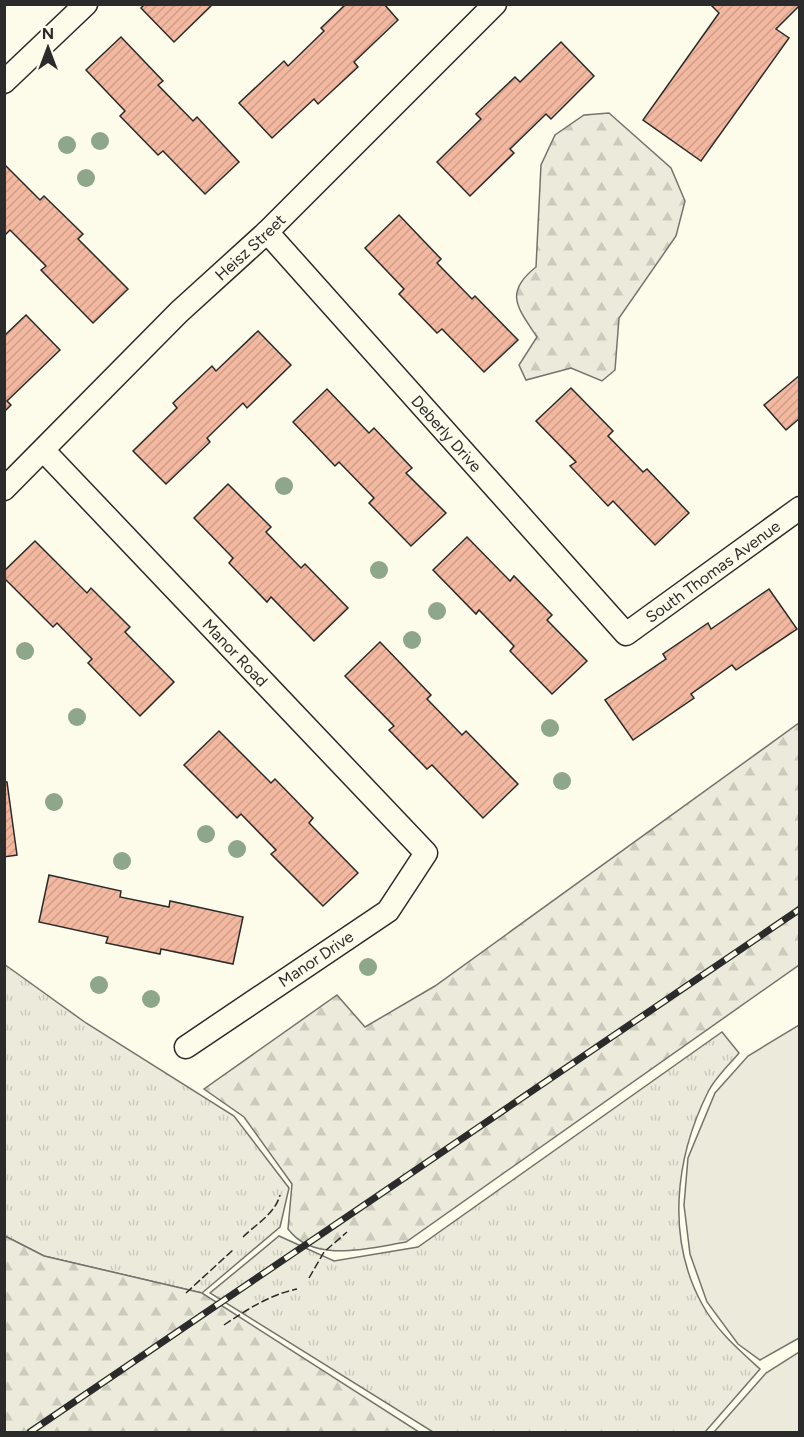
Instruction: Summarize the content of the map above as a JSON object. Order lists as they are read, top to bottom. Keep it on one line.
{"streets":{"street":["Heisz Street","Deberly Drive","South Thomas Avenue","Manor Road","Manor Drive"]},"crossings":[["Heisz Street","Deberly Drive"],["Heisz Street","Manor Road"],["Deberly Drive","South Thomas Avenue"],["Manor Road","Manor Drive"]],"north":"top"}
